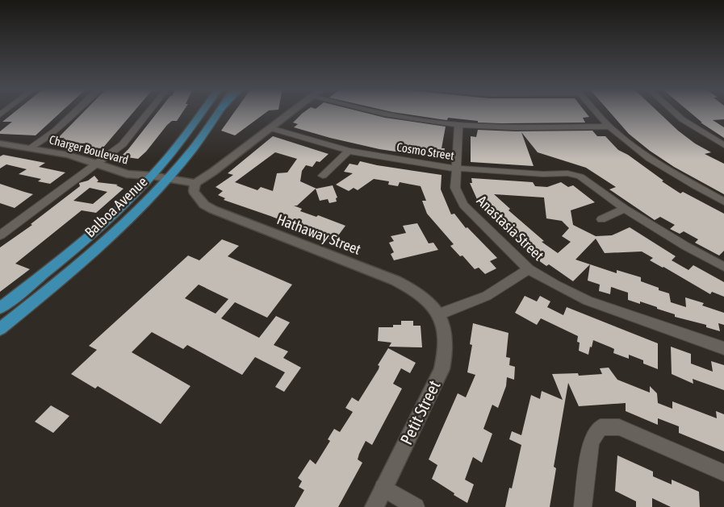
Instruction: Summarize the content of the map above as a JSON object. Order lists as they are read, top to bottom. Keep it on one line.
{"streets":{"main road":["Balboa Avenue"],"street":["Charger Boulevard","Cosmo Street","Anastasia Street","Hathaway Street","Petit Street"]},"crossings":[["Charger Boulevard","Balboa Avenue"],["Charger Boulevard","Hathaway Street"],["Cosmo Street","Anastasia Street"],["Hathaway Street","Petit Street"]]}
